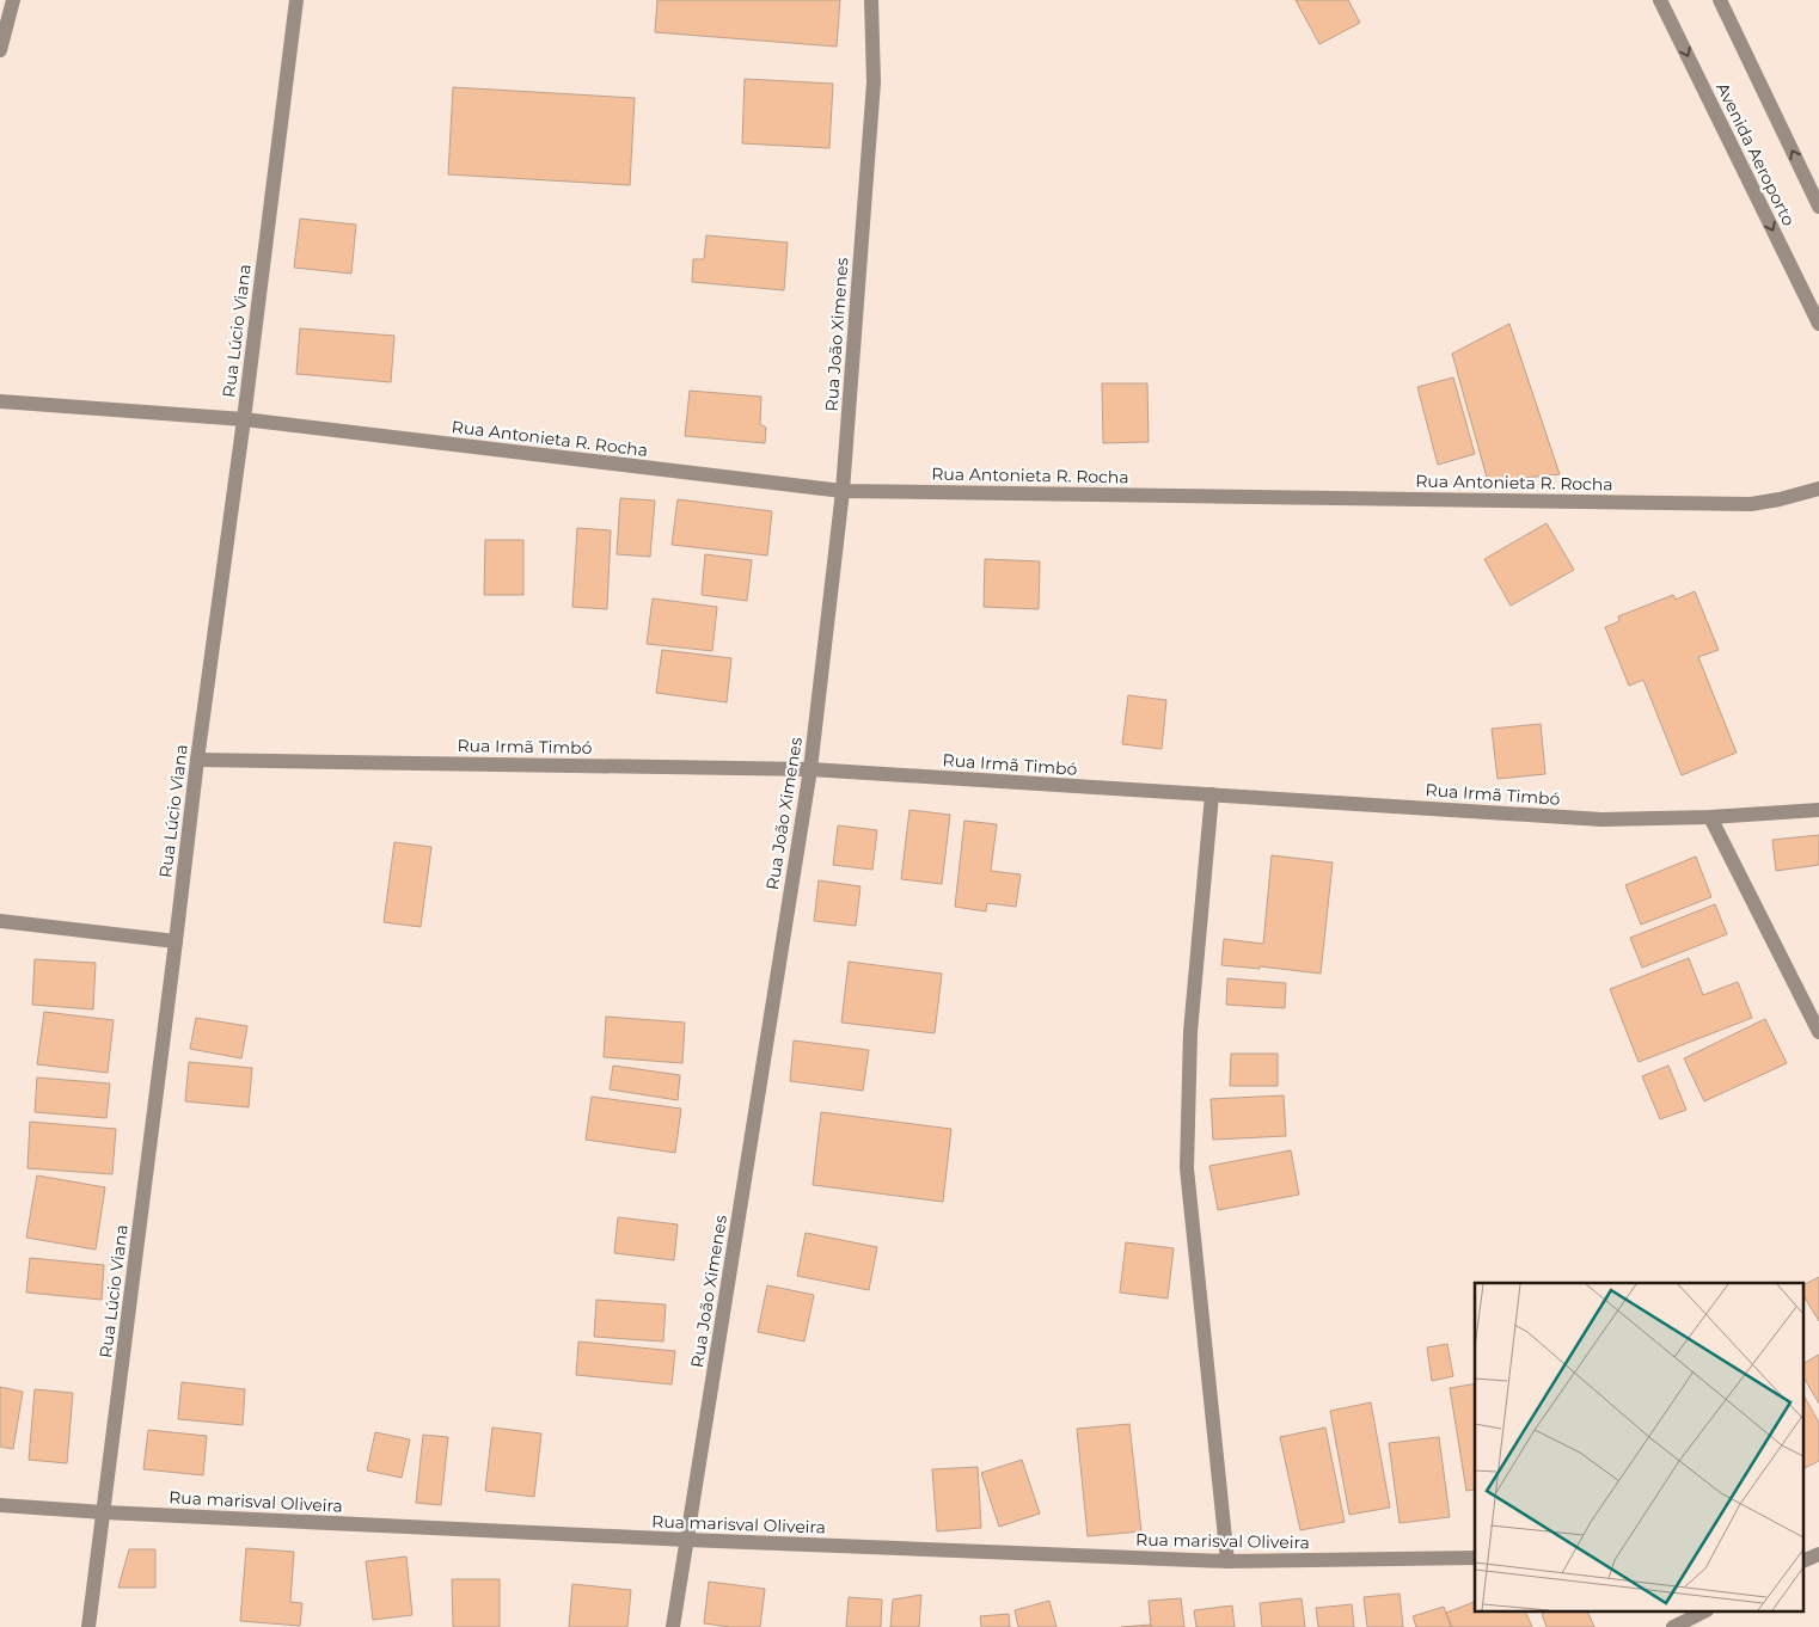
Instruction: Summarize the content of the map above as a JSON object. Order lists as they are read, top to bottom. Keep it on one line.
{"streets":{"street":["Avenida Aeroporto","Rua Lúcio Viana","Rua João Ximenes","Rua Antonieta R. Rocha","Rua Irmã Timbó","Rua marisval Oliveira"]},"crossings":[["Rua Lúcio Viana","Rua Antonieta R. Rocha"],["Rua Lúcio Viana","Rua Irmã Timbó"],["Rua Lúcio Viana","Rua marisval Oliveira"],["Rua João Ximenes","Rua Antonieta R. Rocha"],["Rua João Ximenes","Rua Irmã Timbó"],["Rua João Ximenes","Rua marisval Oliveira"]]}
